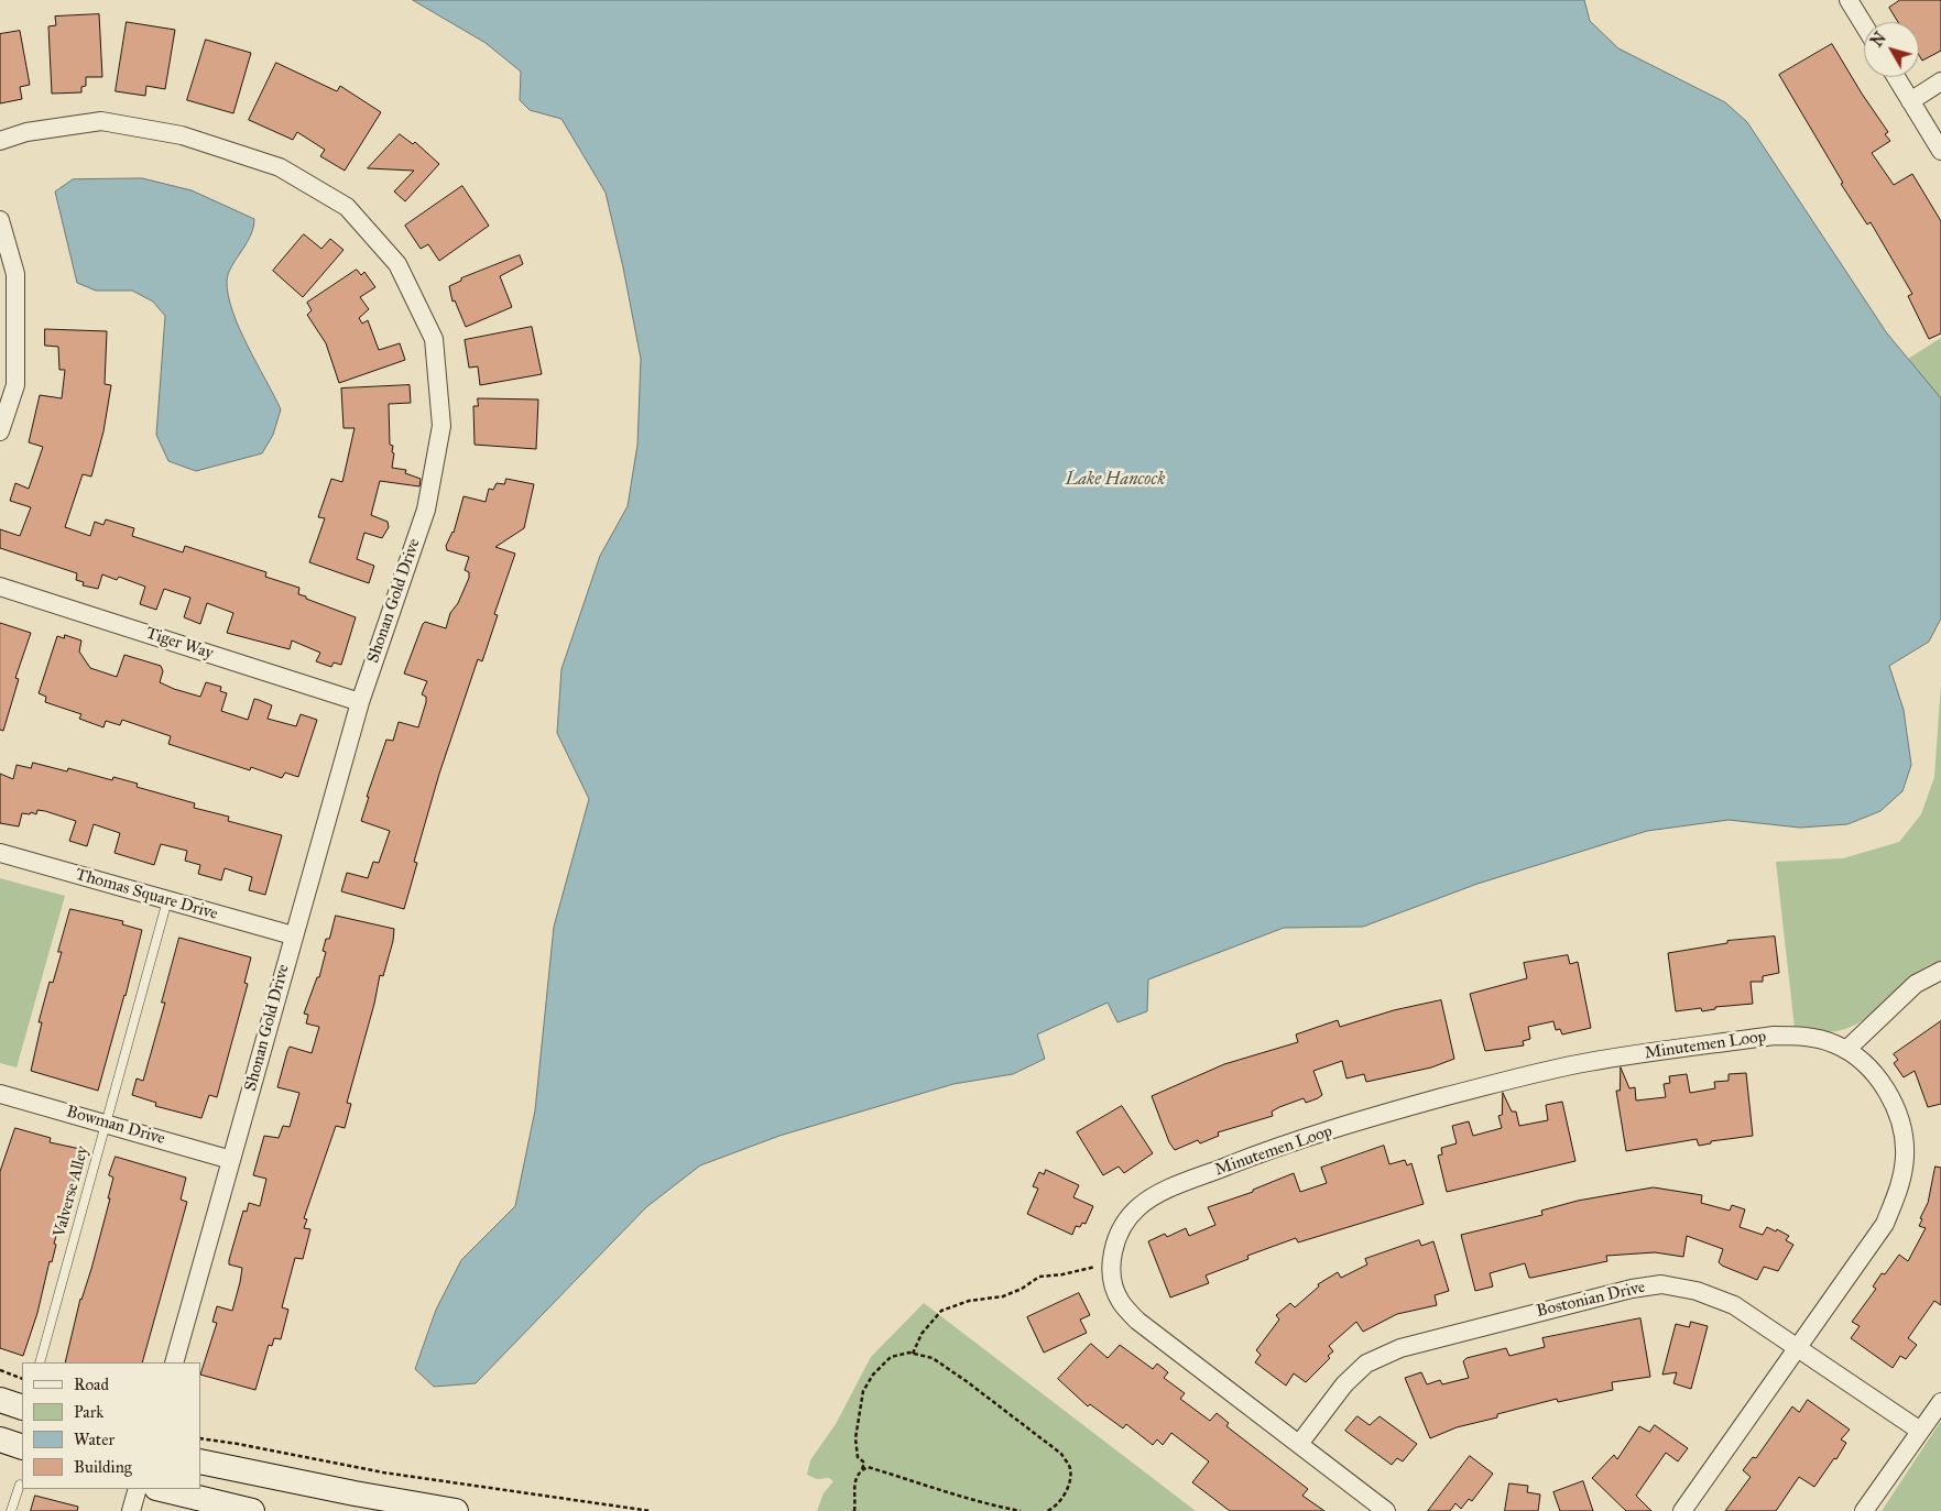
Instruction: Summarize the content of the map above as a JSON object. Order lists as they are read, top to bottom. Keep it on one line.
{"streets":{"street":["Shonan Gold Drive","Tiger Way","Thomas Square Drive","Minutemen Loop","Bowman Drive","Bostonian Drive"],"lane":["Valverse Alley"]},"crossings":[["Shonan Gold Drive","Tiger Way"],["Shonan Gold Drive","Thomas Square Drive"],["Shonan Gold Drive","Bowman Drive"],["Thomas Square Drive","Valverse Alley"],["Minutemen Loop","Bostonian Drive"],["Bowman Drive","Valverse Alley"]],"water":["Lake Hancock"],"legend":["Road","Park","Water","Building"],"north":"top left"}
